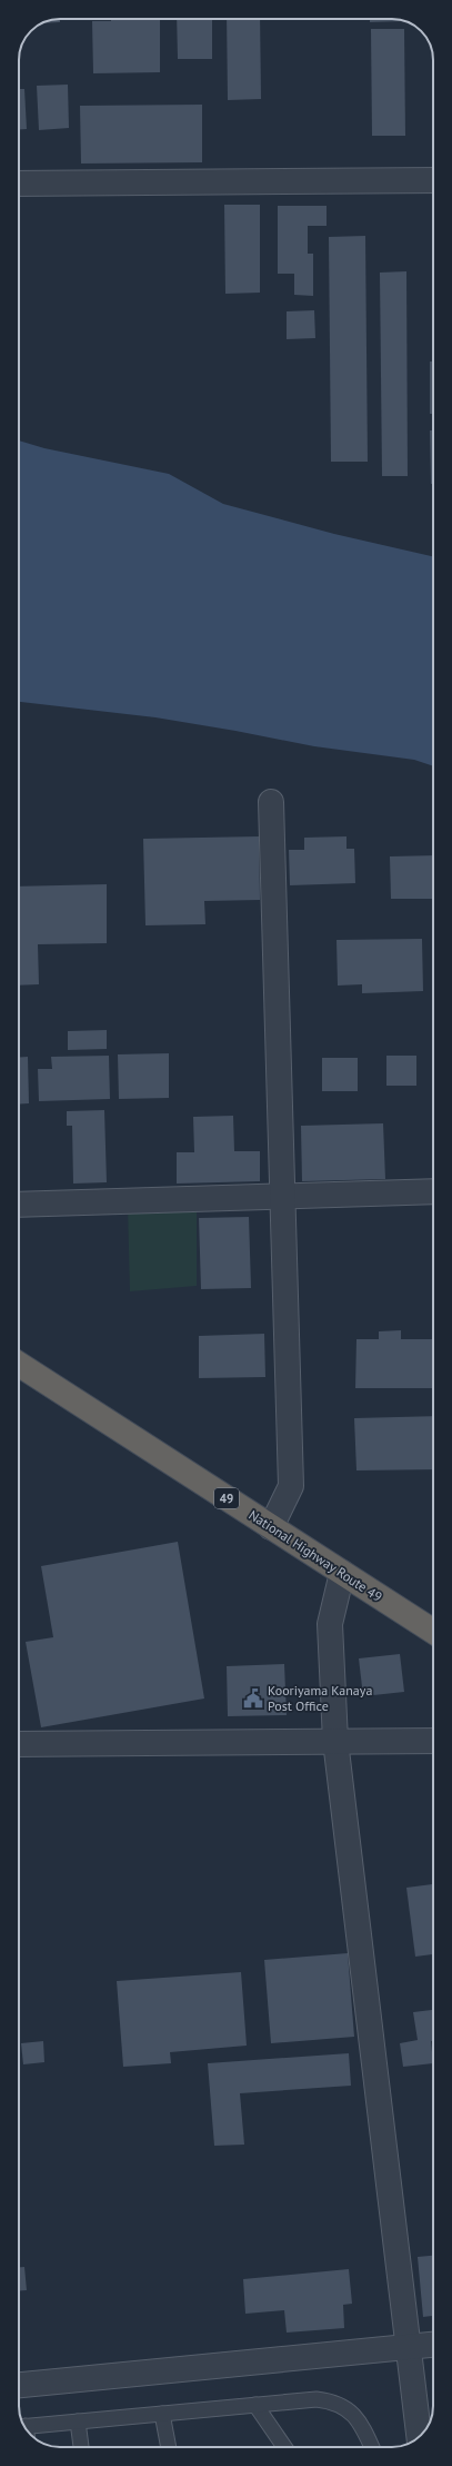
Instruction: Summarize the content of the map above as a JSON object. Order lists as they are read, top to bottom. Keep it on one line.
{"streets":{"highway":["49","National Highway Route 49"]},"places":{"public building":["Kooriyama Kanaya Post Office"]}}
